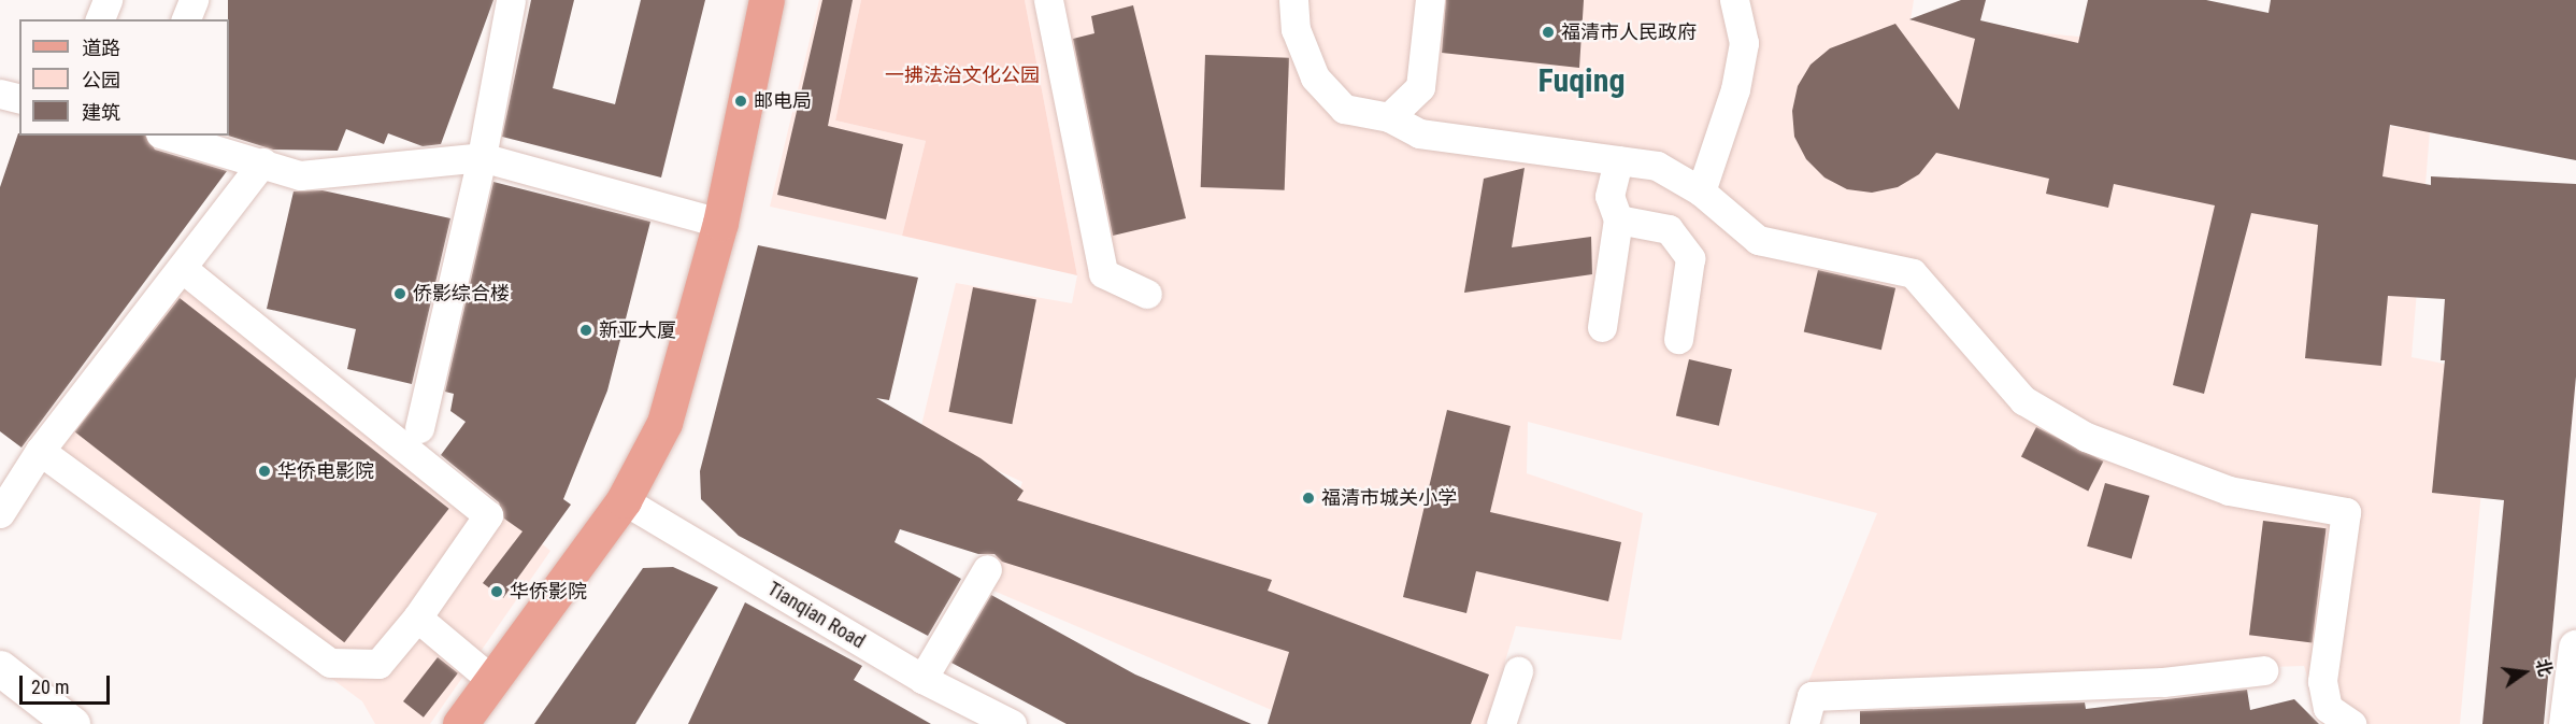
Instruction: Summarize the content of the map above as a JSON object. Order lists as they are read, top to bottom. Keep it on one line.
{"streets":{"street":["Tianqian Road"]},"districts":["Fuqing"],"parks":["一拂法治文化公园"],"places":["福清市人民政府","邮电局","侨影综合楼","新亚大厦","华侨电影院","福清市城关小学","华侨影院"],"legend":["道路","公园","建筑"],"scale_bar":"20 m","north":"right"}
